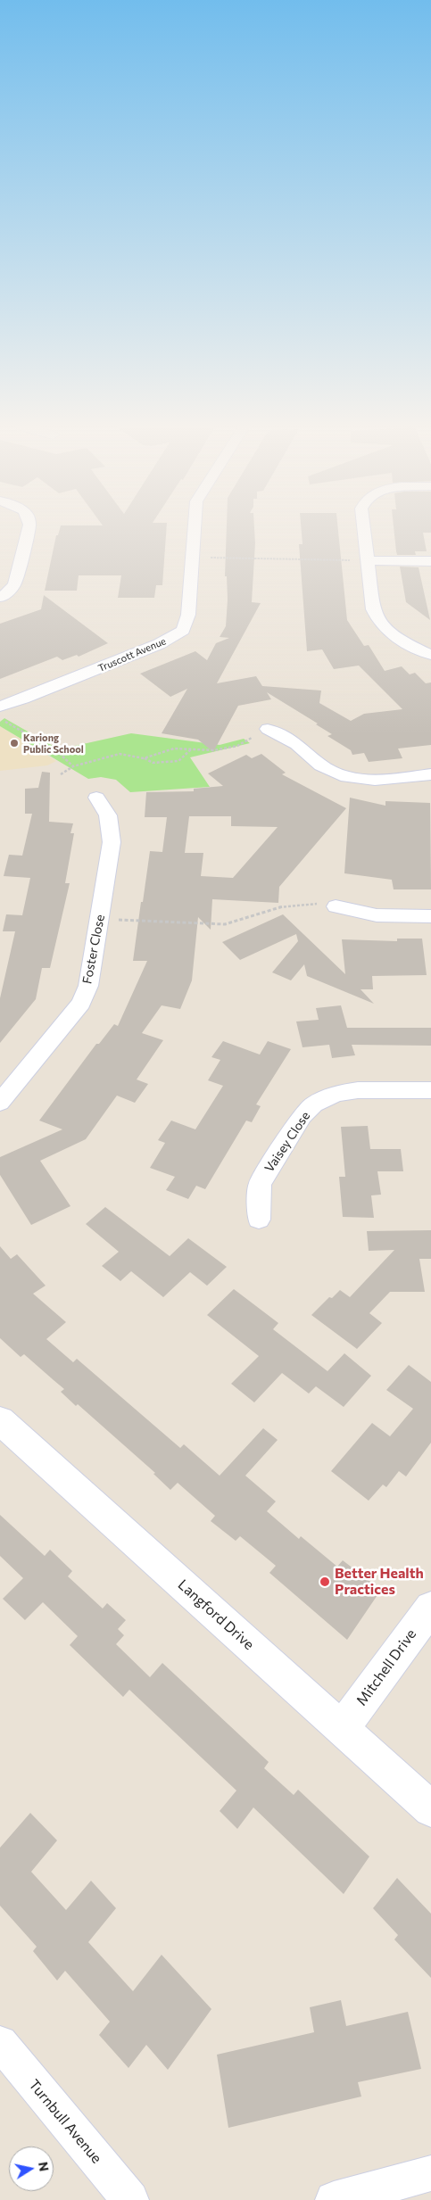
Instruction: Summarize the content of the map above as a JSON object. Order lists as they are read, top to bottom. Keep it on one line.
{"streets":{"street":["Truscott Avenue","Foster Close","Vaisey Close","Langford Drive","Mitchell Drive","Turnbull Avenue"]},"crossings":[["Langford Drive","Mitchell Drive"]],"places":["Kariong Public School","Better Health Practices"],"north":"right"}
